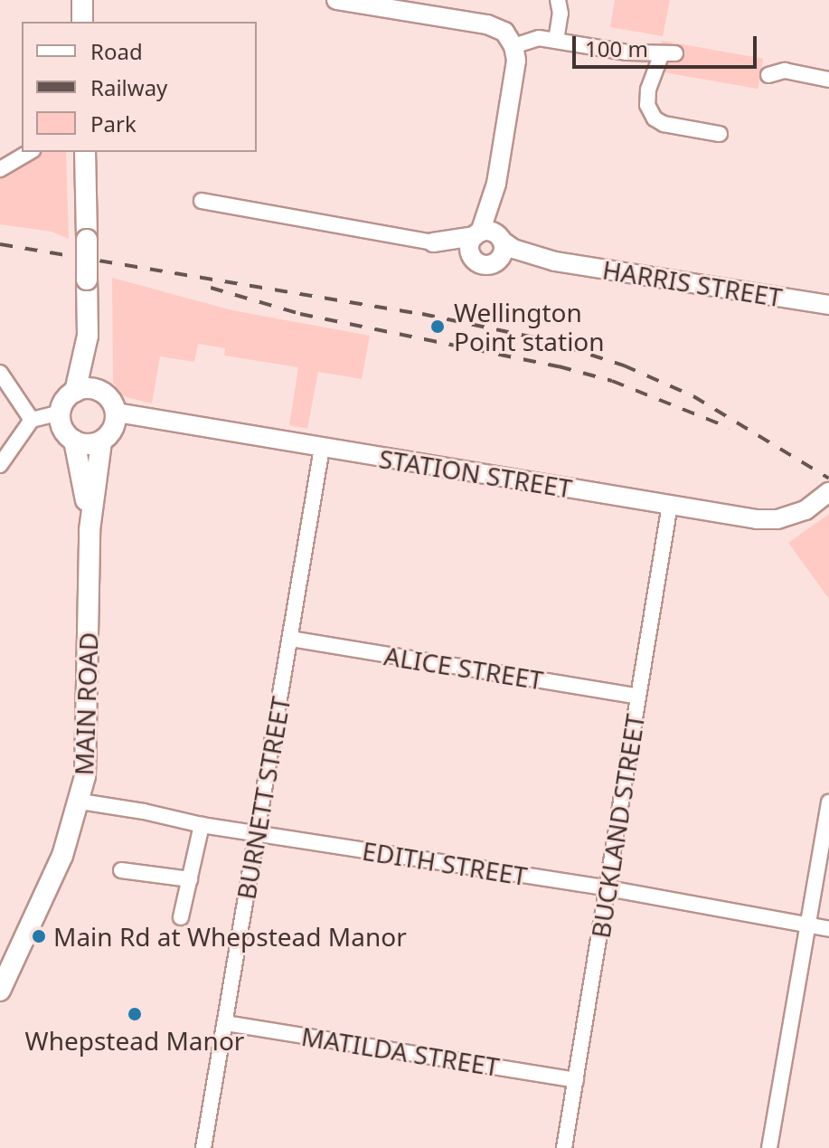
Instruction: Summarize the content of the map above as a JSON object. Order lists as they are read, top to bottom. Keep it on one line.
{"streets":{"main road":["MAIN ROAD"],"street":["HARRIS STREET","STATION STREET","ALICE STREET","BURNETT STREET","BUCKLAND STREET","EDITH STREET","MATILDA STREET"]},"crossings":[["STATION STREET","MAIN ROAD"],["STATION STREET","BURNETT STREET"],["STATION STREET","BUCKLAND STREET"],["ALICE STREET","BURNETT STREET"],["ALICE STREET","BUCKLAND STREET"],["MAIN ROAD","EDITH STREET"],["BURNETT STREET","EDITH STREET"],["BURNETT STREET","MATILDA STREET"],["BUCKLAND STREET","EDITH STREET"],["BUCKLAND STREET","MATILDA STREET"]],"places":["Wellington Point station","Main Rd at Whepstead Manor","Whepstead Manor"],"legend":["Road","Railway","Park"],"scale_bar":"100 m"}
